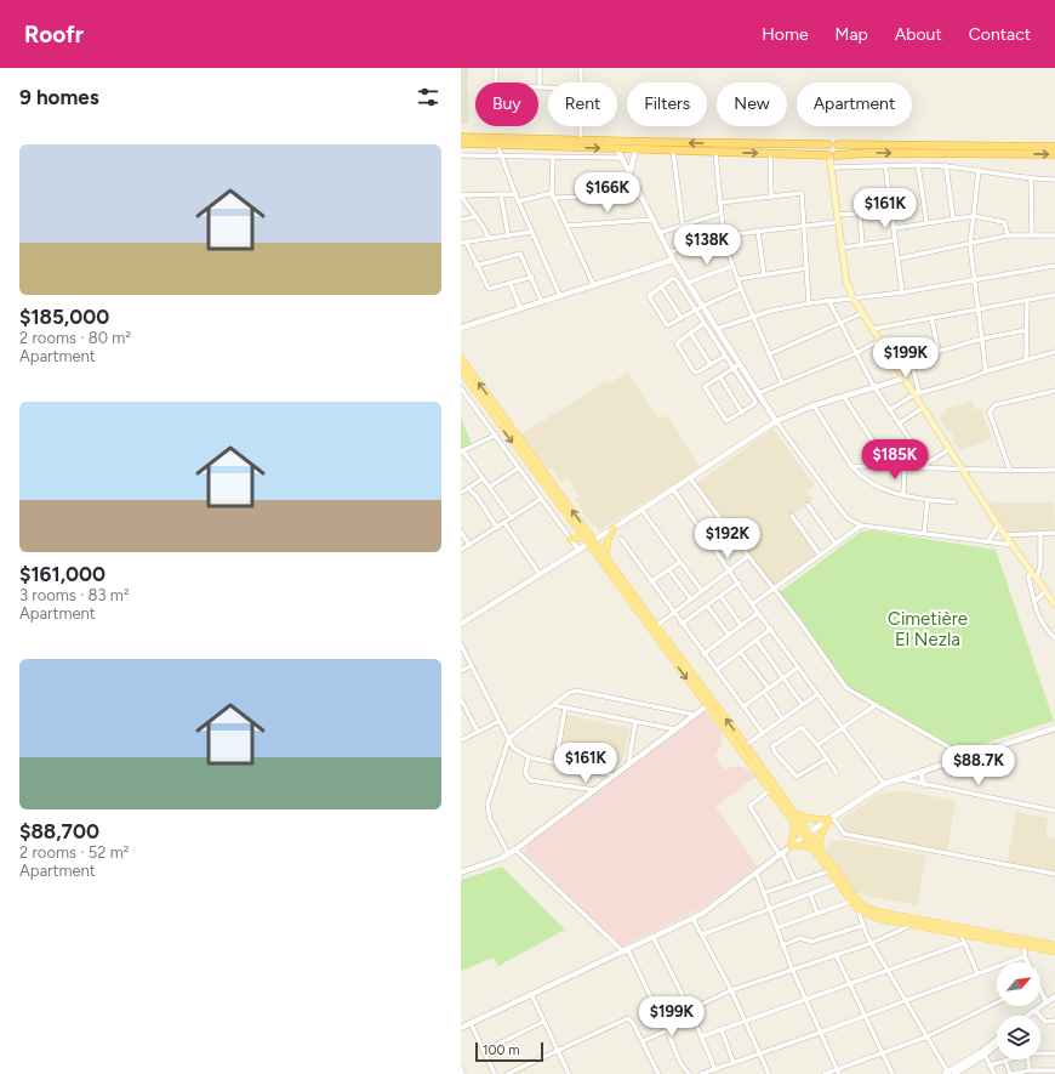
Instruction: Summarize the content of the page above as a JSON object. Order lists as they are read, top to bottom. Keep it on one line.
{"parks":["Cimetière El Nezla"],"scale_bar":"100 m","north":"top right","page":{"header":"Roofr","nav":["Home","Map","About","Contact"],"heading":"9 homes","chip":["Buy","Rent","Filters","New","Apartment"],"list":[{"name":"$185,000","note":"2 rooms · 80 m² · Apartment"},{"name":"$161,000","note":"3 rooms · 83 m² · Apartment"},{"name":"$88,700","note":"2 rooms · 52 m² · Apartment"}],"price":["$166K","$161K","$138K","$199K","$185K","$192K","$161K","$88.7K","$199K"],"scale":"100 m"}}
